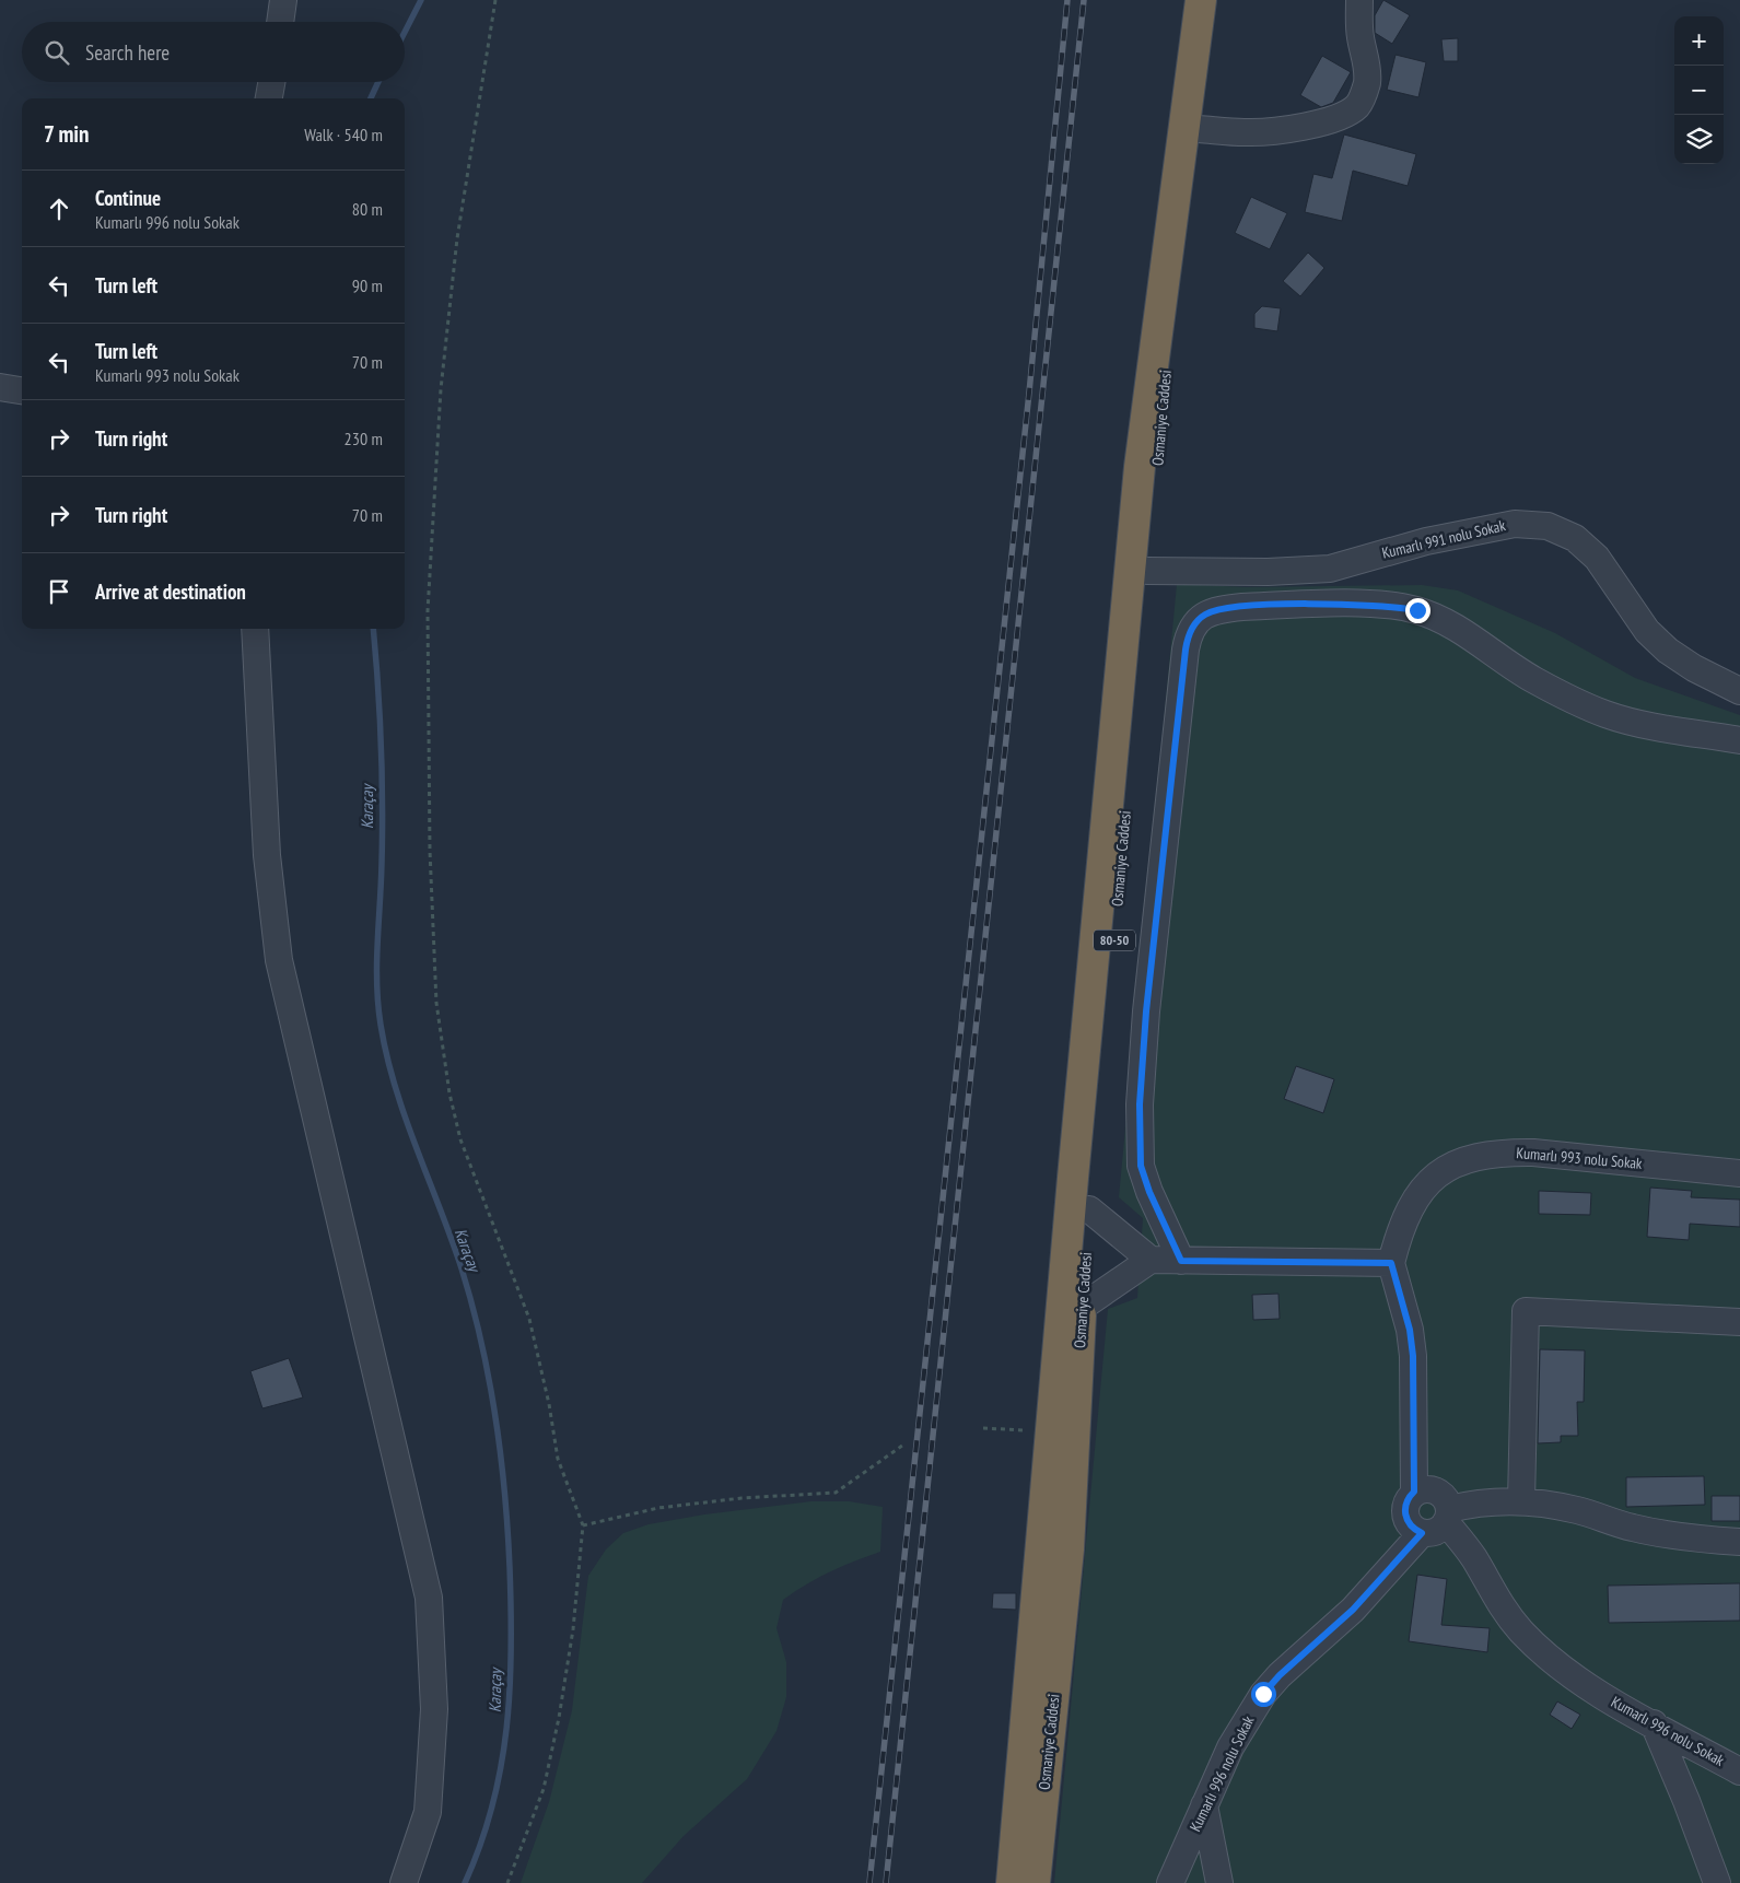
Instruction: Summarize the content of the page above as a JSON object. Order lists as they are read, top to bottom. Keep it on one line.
{"streets":{"highway":["Osmaniye Caddesi","80-50"],"street":["Kumarlı 991 nolu Sokak","Kumarlı 993 nolu Sokak","Kumarlı 996 nolu Sokak"]},"crossings":[["Osmaniye Caddesi","Kumarlı 991 nolu Sokak"]],"water":["Karaçay"],"page":{"map_buttons":["+","−"],"search":"Search here","heading":["7 min","Walk · 540 m"],"list":[["Continue","Kumarlı 996 nolu Sokak","80 m"],["Turn left","90 m"],["Turn left","Kumarlı 993 nolu Sokak","70 m"],["Turn right","230 m"],["Turn right","70 m"],"Arrive at destination"]}}
